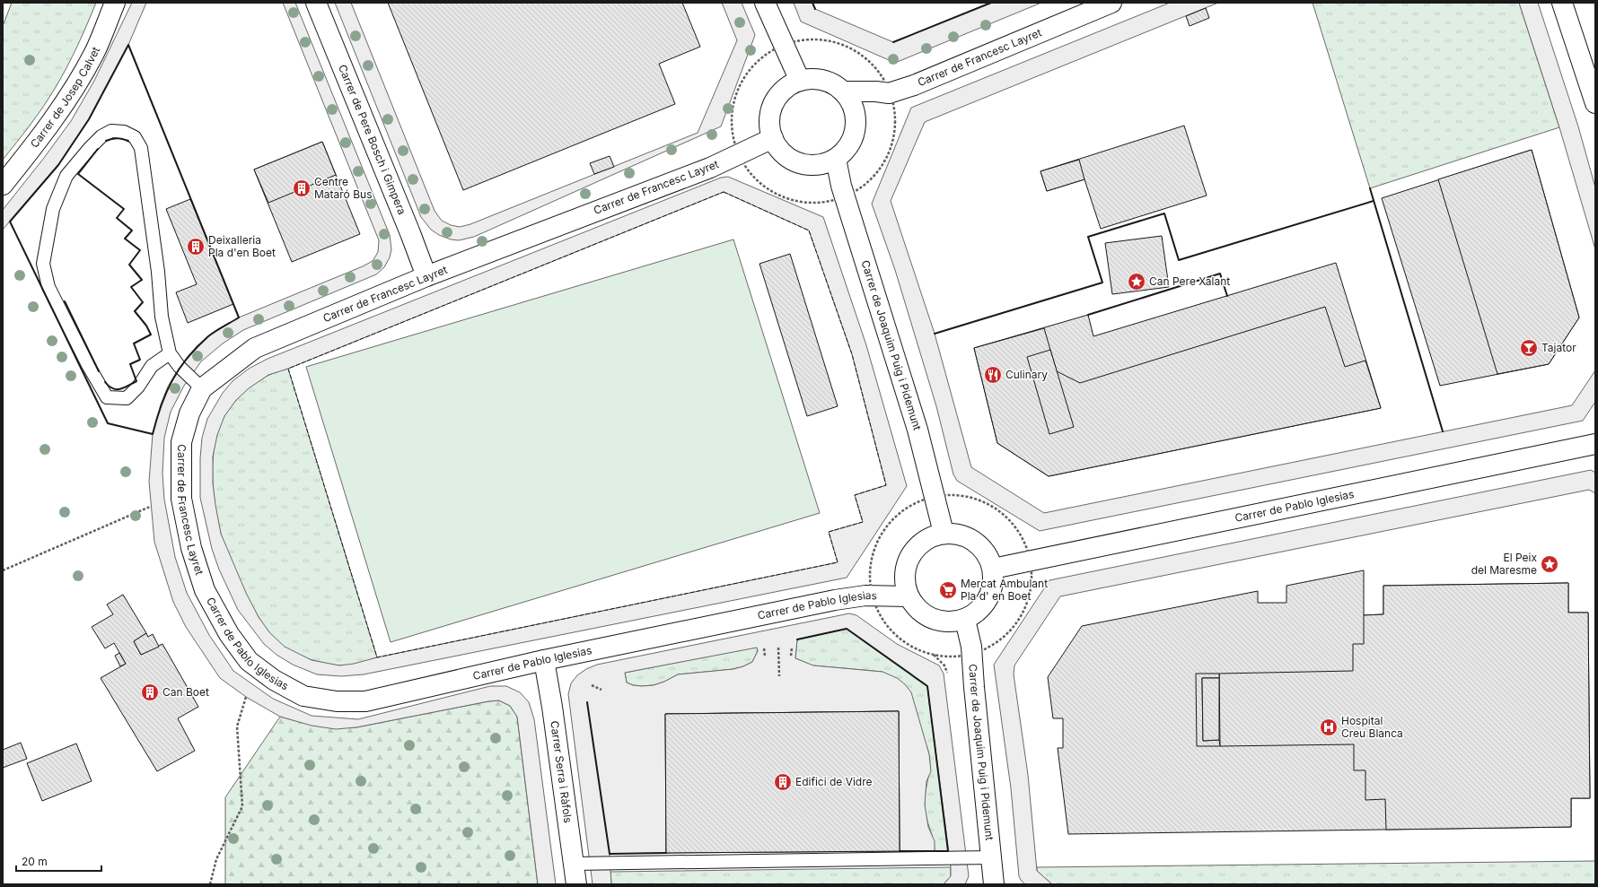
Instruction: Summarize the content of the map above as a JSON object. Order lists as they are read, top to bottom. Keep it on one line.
{"streets":{"street":["Carrer de Francesc Layret","Carrer de Josep Calvet","Carrer de Pere Bosch i Gimpera","Carrer de Joaquim Puig i Pidemunt","Carrer de Pablo Iglesias","Carrer Serra i Ràfols"]},"crossings":[["Carrer de Francesc Layret","Carrer de Pere Bosch i Gimpera"],["Carrer de Francesc Layret","Carrer de Joaquim Puig i Pidemunt"],["Carrer de Francesc Layret","Carrer de Pablo Iglesias"],["Carrer de Joaquim Puig i Pidemunt","Carrer de Pablo Iglesias"],["Carrer de Pablo Iglesias","Carrer Serra i Ràfols"]],"places":{"building":["Centre Mataró Bus","Deixalleria Pla d'en Boet","Can Boet","Edifici de Vidre"],"place":["Can Pere Xalant","El Peix del Maresme"],"bar":["Tajator"],"restaurant":["Culinary"],"supermarket":["Mercat Ambulant Pla d' en Boet"],"hospital":["Hospital Creu Blanca"]},"scale_bar":"20 m"}
